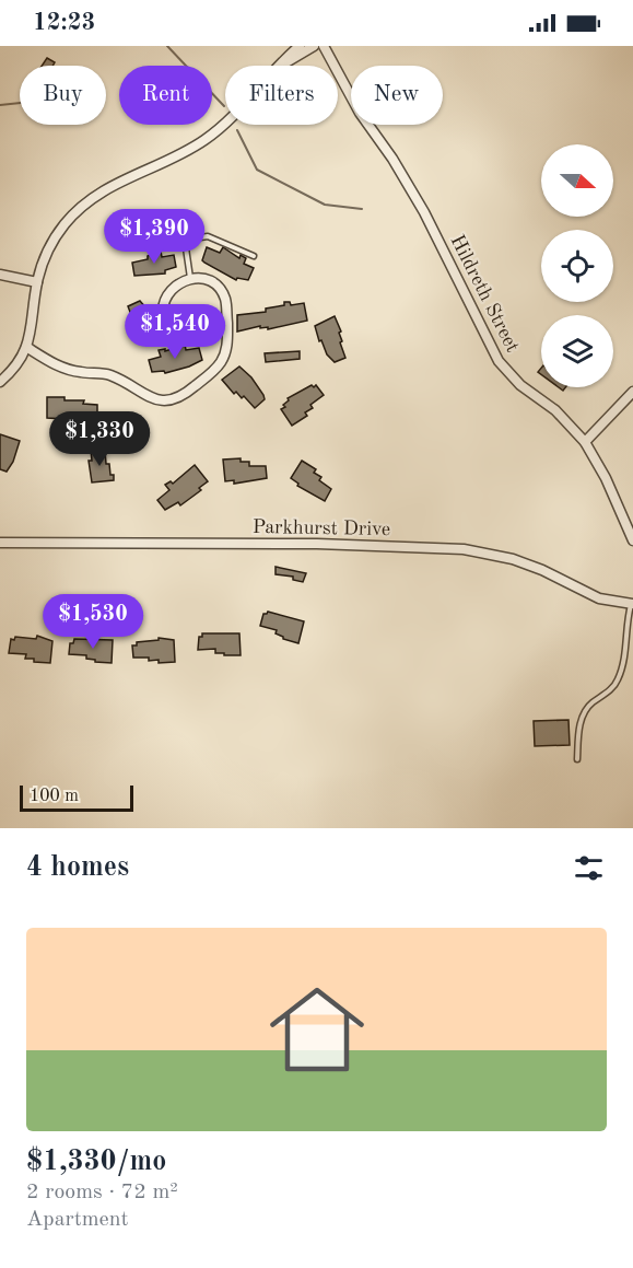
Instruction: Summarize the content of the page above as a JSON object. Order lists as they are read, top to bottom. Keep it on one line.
{"streets":{"street":["Hildreth Street","Parkhurst Drive"]},"scale_bar":"100 m","north":"right","page":{"status":"12:23","chip":["Buy","Rent","Filters","New"],"price":["$1,390","$1,540","$1,330","$1,530"],"scale":"100 m","heading":"4 homes","list":[{"name":"$1,330/mo","note":"2 rooms · 72 m² · Apartment"}]}}
